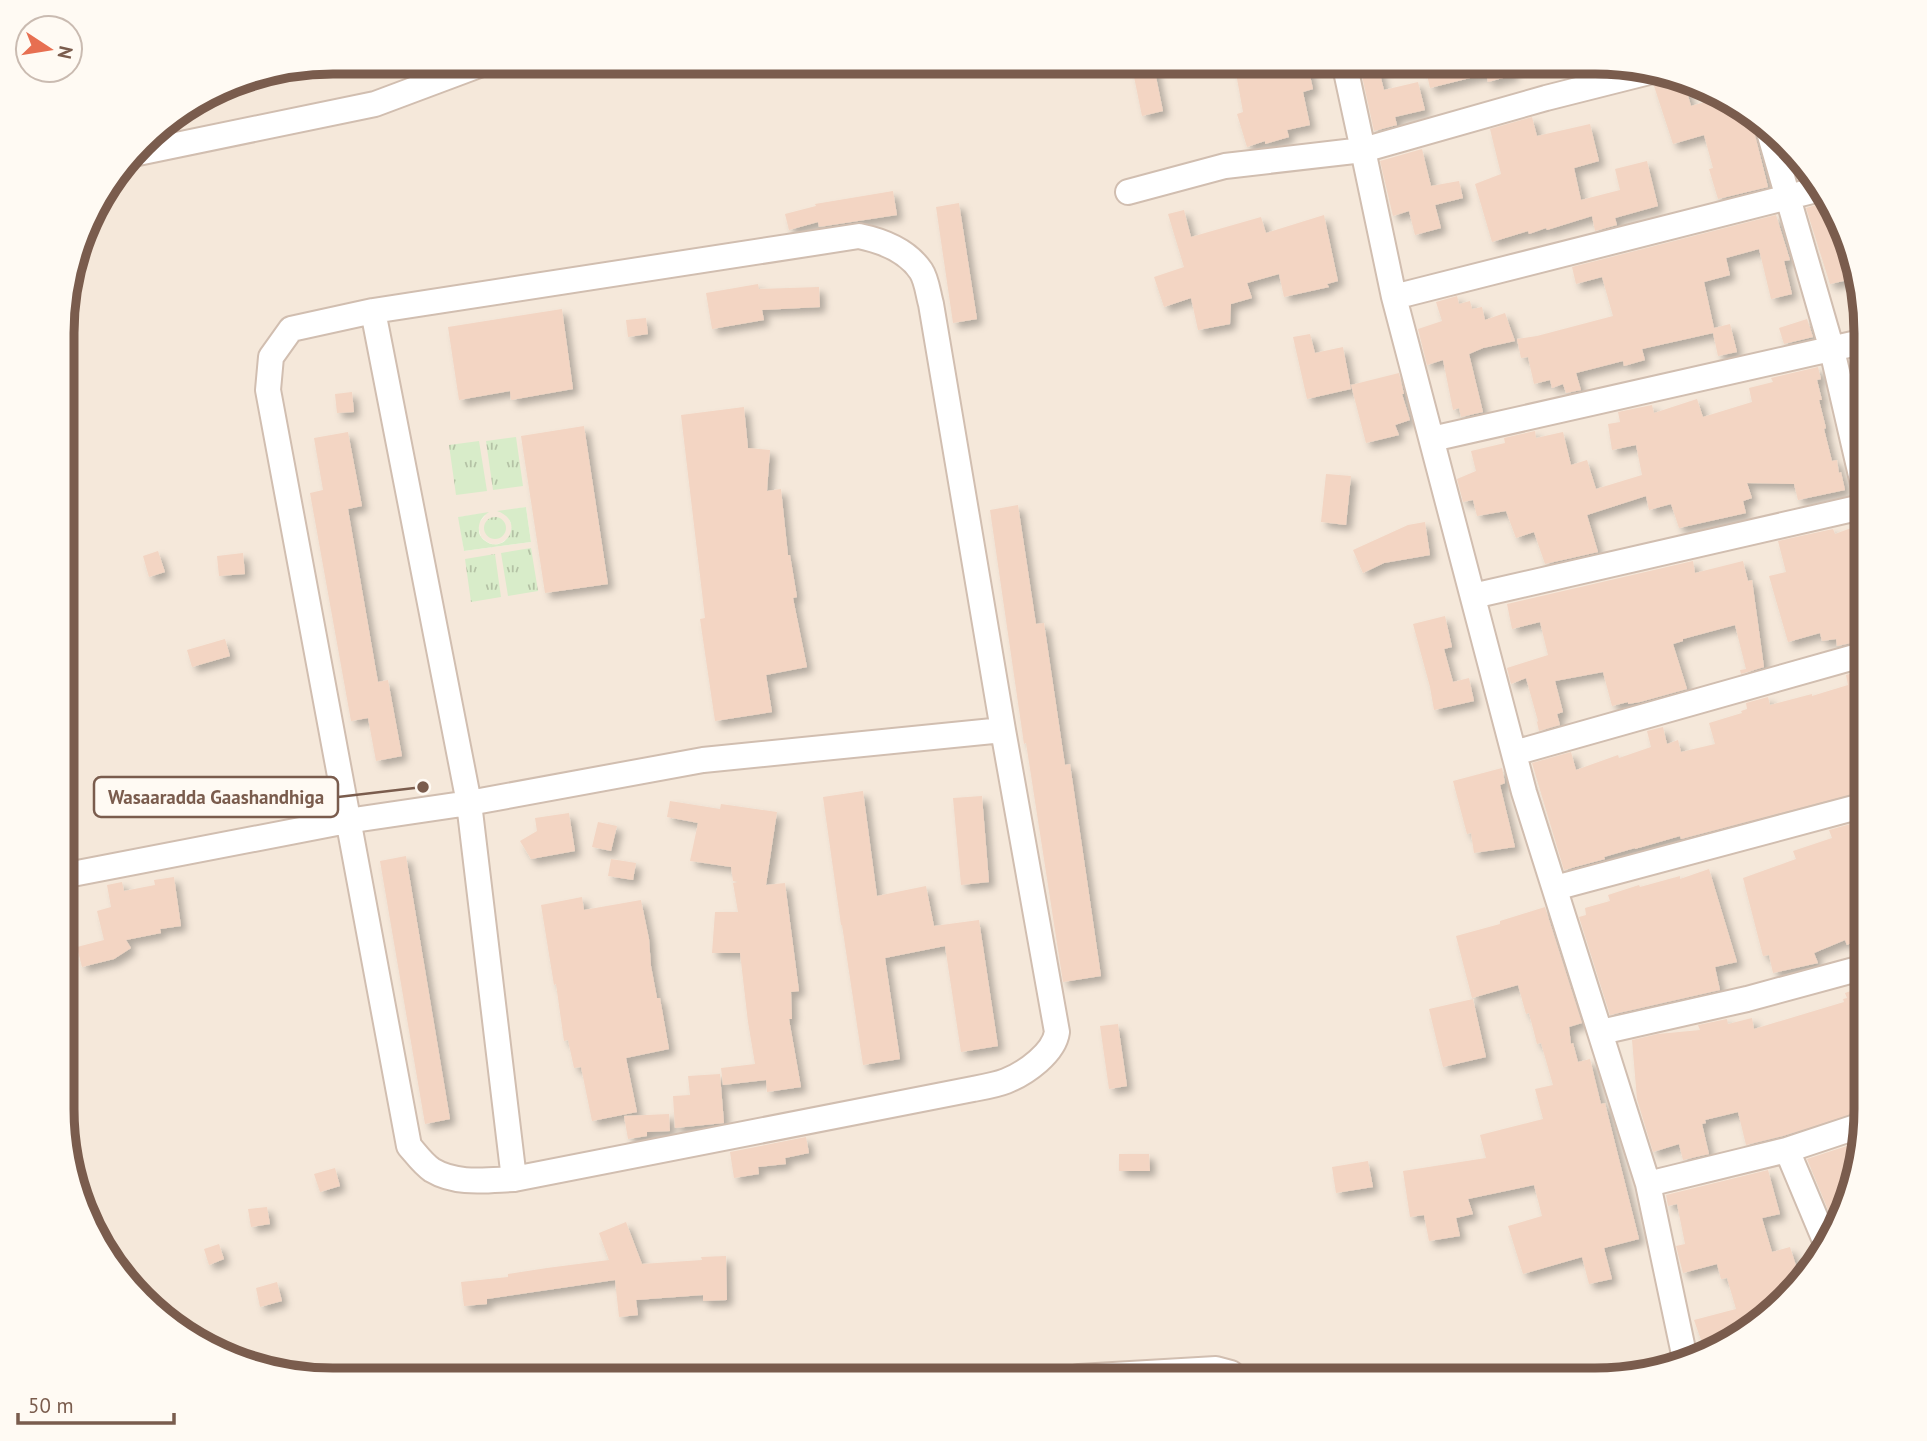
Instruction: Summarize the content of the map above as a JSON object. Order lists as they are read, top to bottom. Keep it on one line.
{"places":["Wasaaradda Gaashandhiga"],"scale_bar":"50 m","north":"right"}
